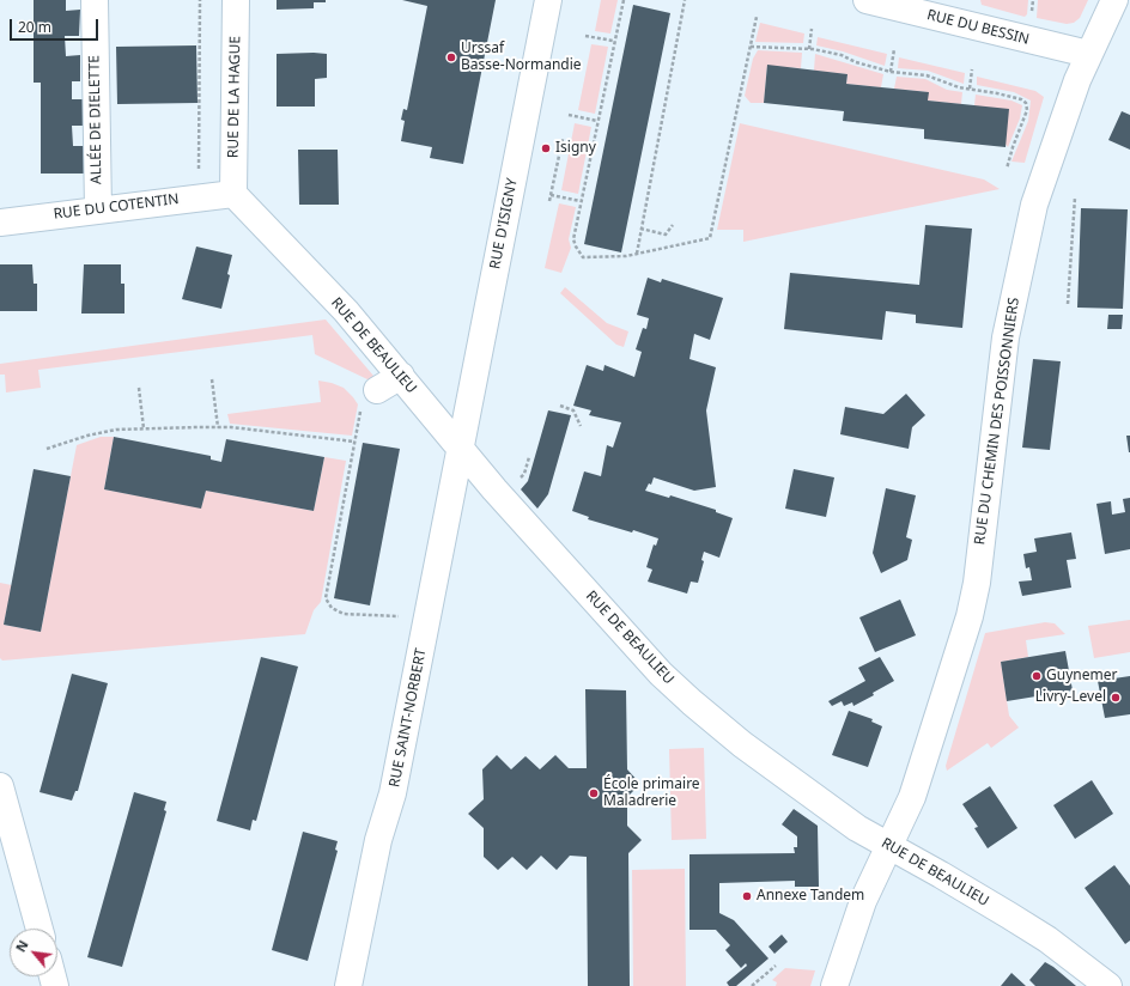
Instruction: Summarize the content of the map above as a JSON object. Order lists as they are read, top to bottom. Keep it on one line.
{"streets":{"street":["RUE DU BESSIN","RUE DE LA HAGUE","ALLÉE DE DIELETTE","RUE DU COTENTIN","RUE D'ISIGNY","RUE DE BEAULIEU","RUE DU CHEMIN DES POISSONNIERS","RUE SAINT-NORBERT"]},"crossings":[["RUE DU BESSIN","RUE DU CHEMIN DES POISSONNIERS"],["RUE DE LA HAGUE","RUE DU COTENTIN"],["RUE DE LA HAGUE","RUE DE BEAULIEU"],["ALLÉE DE DIELETTE","RUE DU COTENTIN"],["RUE DU COTENTIN","RUE DE BEAULIEU"],["RUE D'ISIGNY","RUE DE BEAULIEU"],["RUE D'ISIGNY","RUE SAINT-NORBERT"],["RUE DE BEAULIEU","RUE DU CHEMIN DES POISSONNIERS"],["RUE DE BEAULIEU","RUE SAINT-NORBERT"]],"places":["Urssaf Basse-Normandie","Isigny","Guynemer","Livry-Level","École primaire Maladrerie","Annexe Tandem"],"scale_bar":"20 m","north":"top left"}
